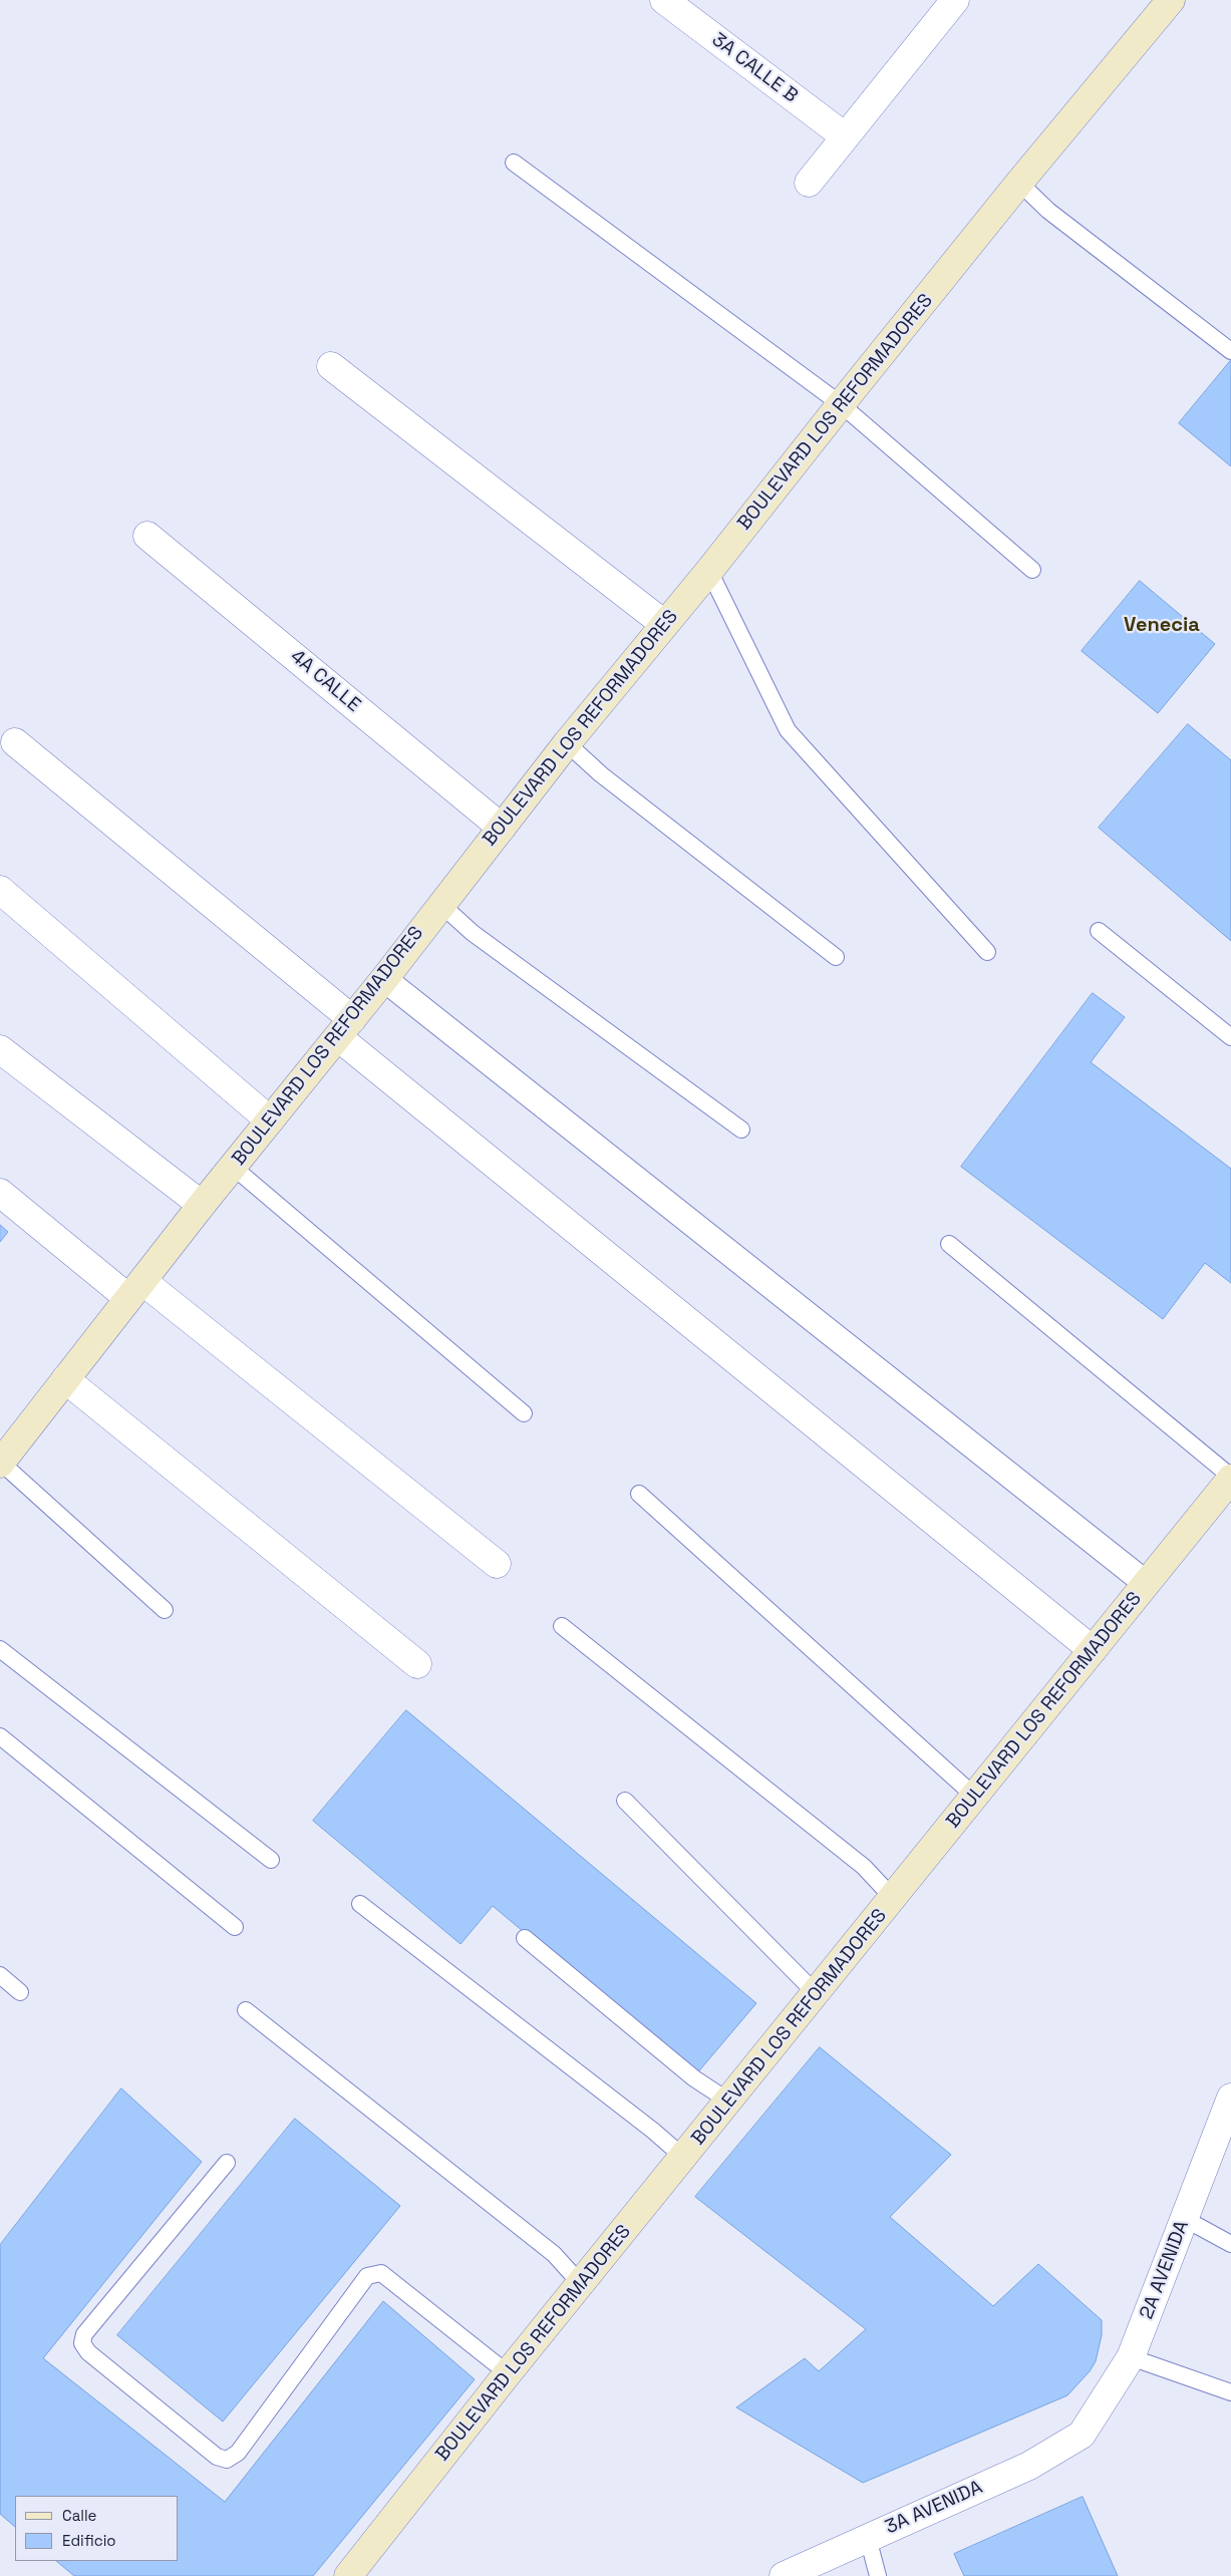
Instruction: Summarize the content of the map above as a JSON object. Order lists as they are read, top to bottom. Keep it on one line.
{"streets":{"main road":["BOULEVARD LOS REFORMADORES"],"street":["3A CALLE B","4A CALLE","2A AVENIDA","3A AVENIDA"]},"crossings":[["BOULEVARD LOS REFORMADORES","4A CALLE"],["2A AVENIDA","3A AVENIDA"]],"districts":["Venecia"],"legend":["Calle","Edificio"]}
